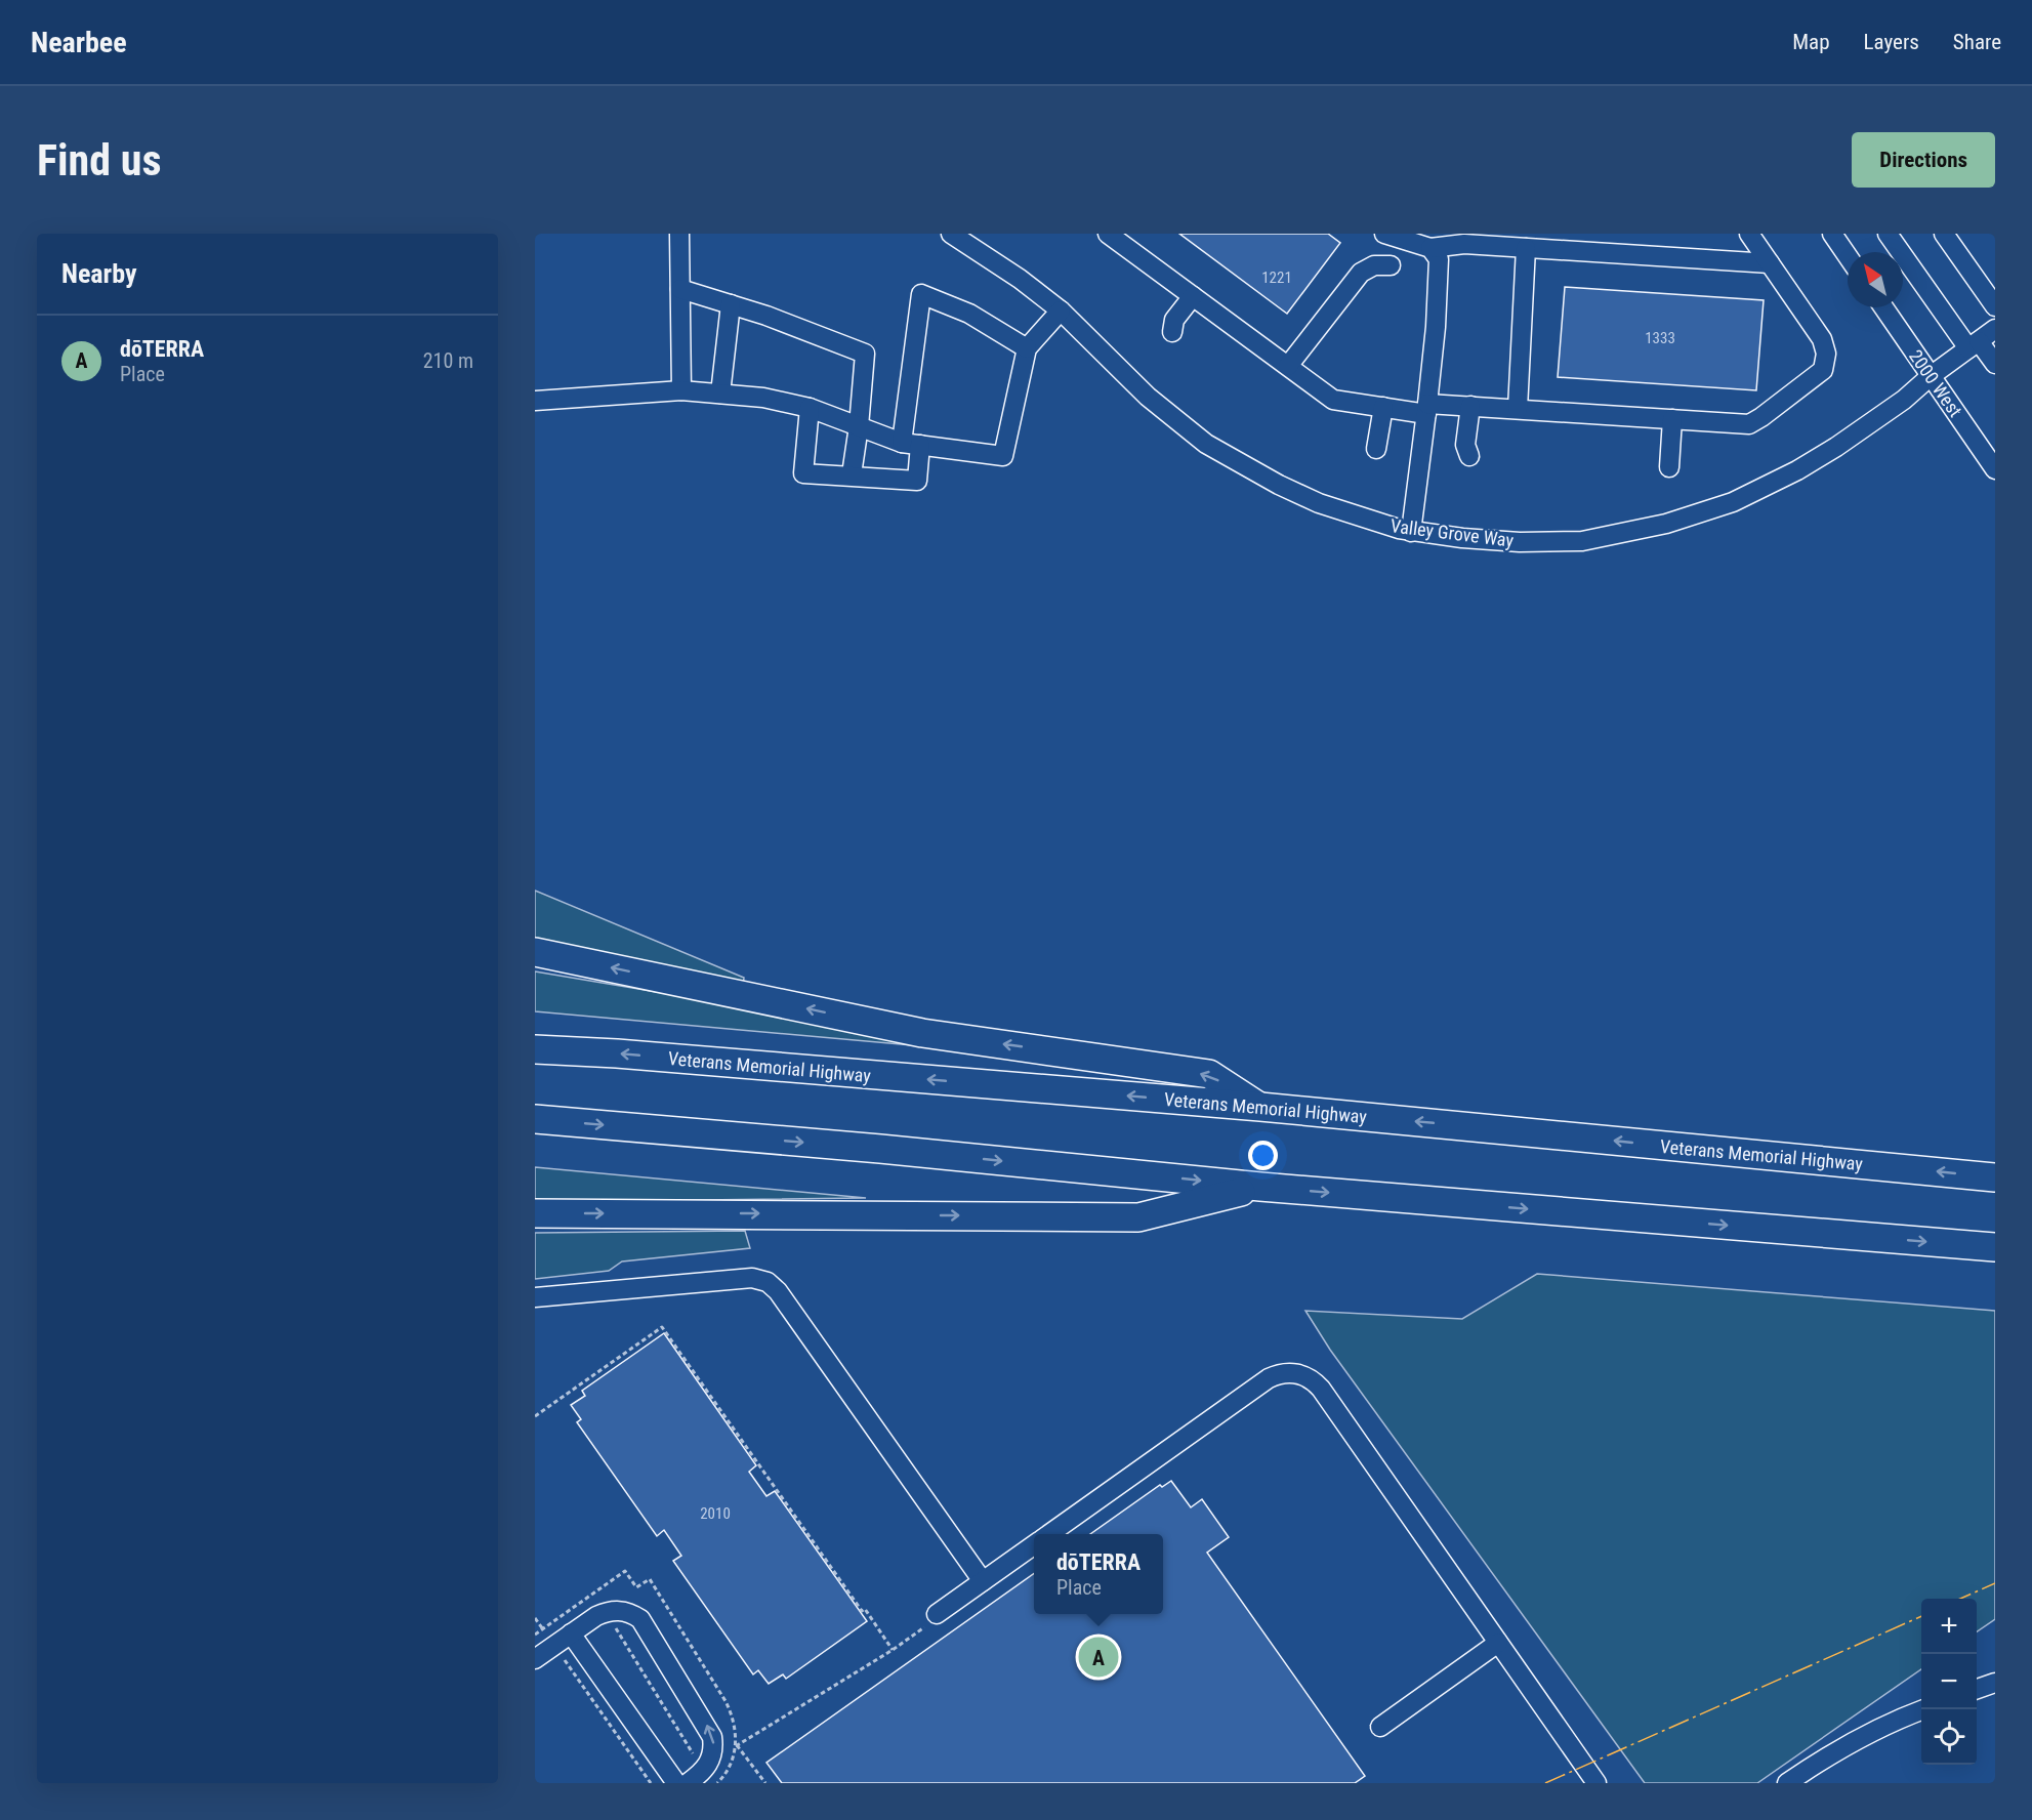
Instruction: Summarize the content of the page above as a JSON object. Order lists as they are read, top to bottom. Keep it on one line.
{"streets":{"highway":["Veterans Memorial Highway"],"street":["2000 West","Valley Grove Way"]},"crossings":[["2000 West","Valley Grove Way"]],"house_numbers":["1221","1333","2010"],"north":"top left","page":{"header":"Nearbee","nav":["Map","Layers","Share"],"buttons":"Directions","title":"Find us","heading":"Nearby","list":[{"mark":"A","name":"dōTERRA","note":"Place","value":"210 m"}],"popup":["dōTERRA","Place"],"map_buttons":["+","−"],"pins":"A"}}
